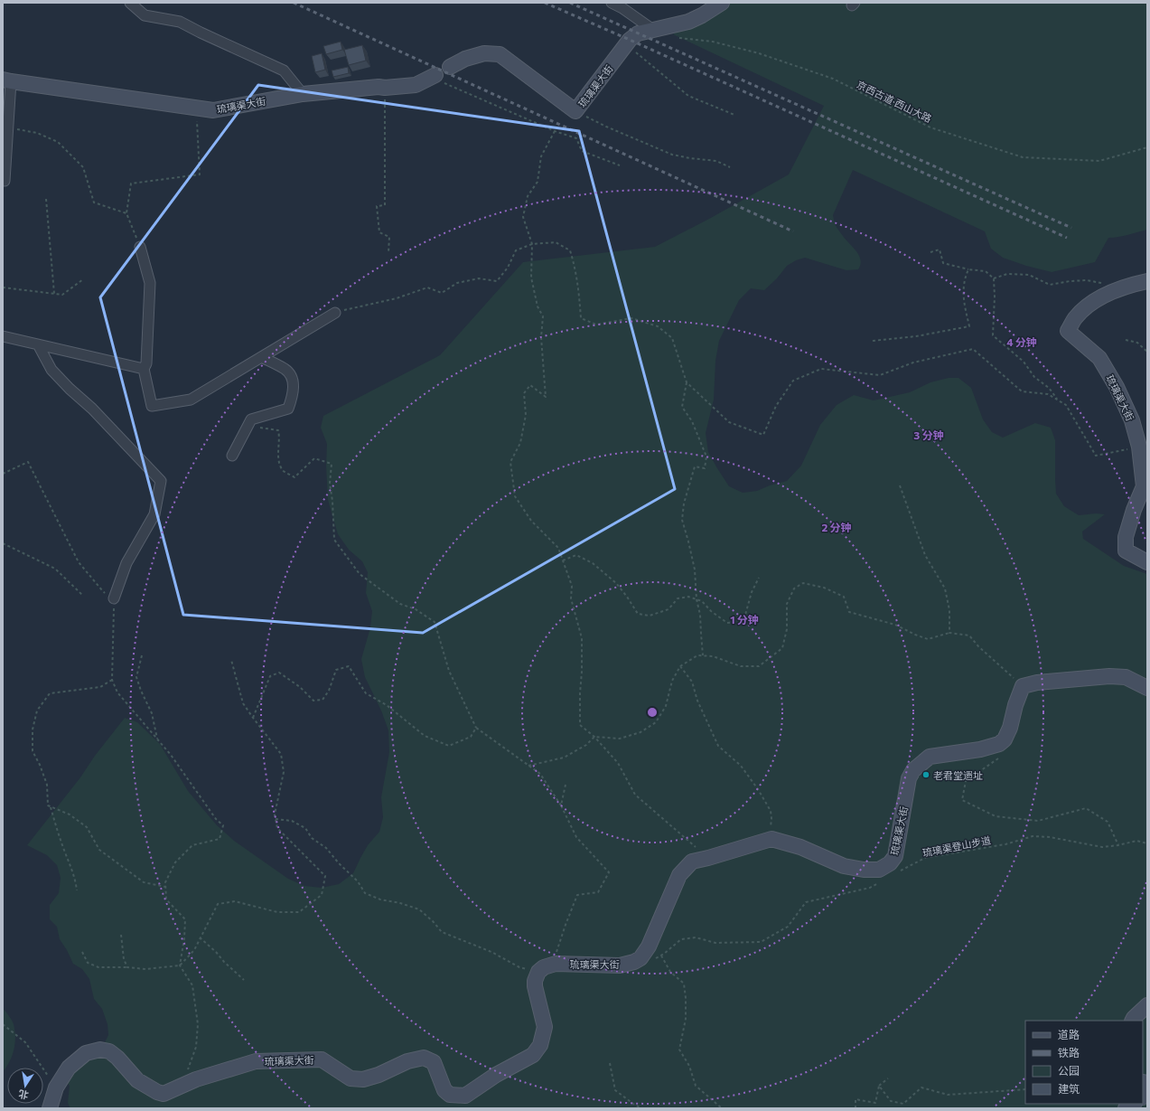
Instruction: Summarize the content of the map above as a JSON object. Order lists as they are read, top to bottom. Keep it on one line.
{"streets":{"street":["琉璃渠大街"],"path":["京西古道·西山大路","琉璃渠登山步道"]},"places":["老君堂遗址"],"legend":["道路","铁路","公园","建筑"],"north":"bottom","rings":["4 分钟","3 分钟","2 分钟","1 分钟"]}
